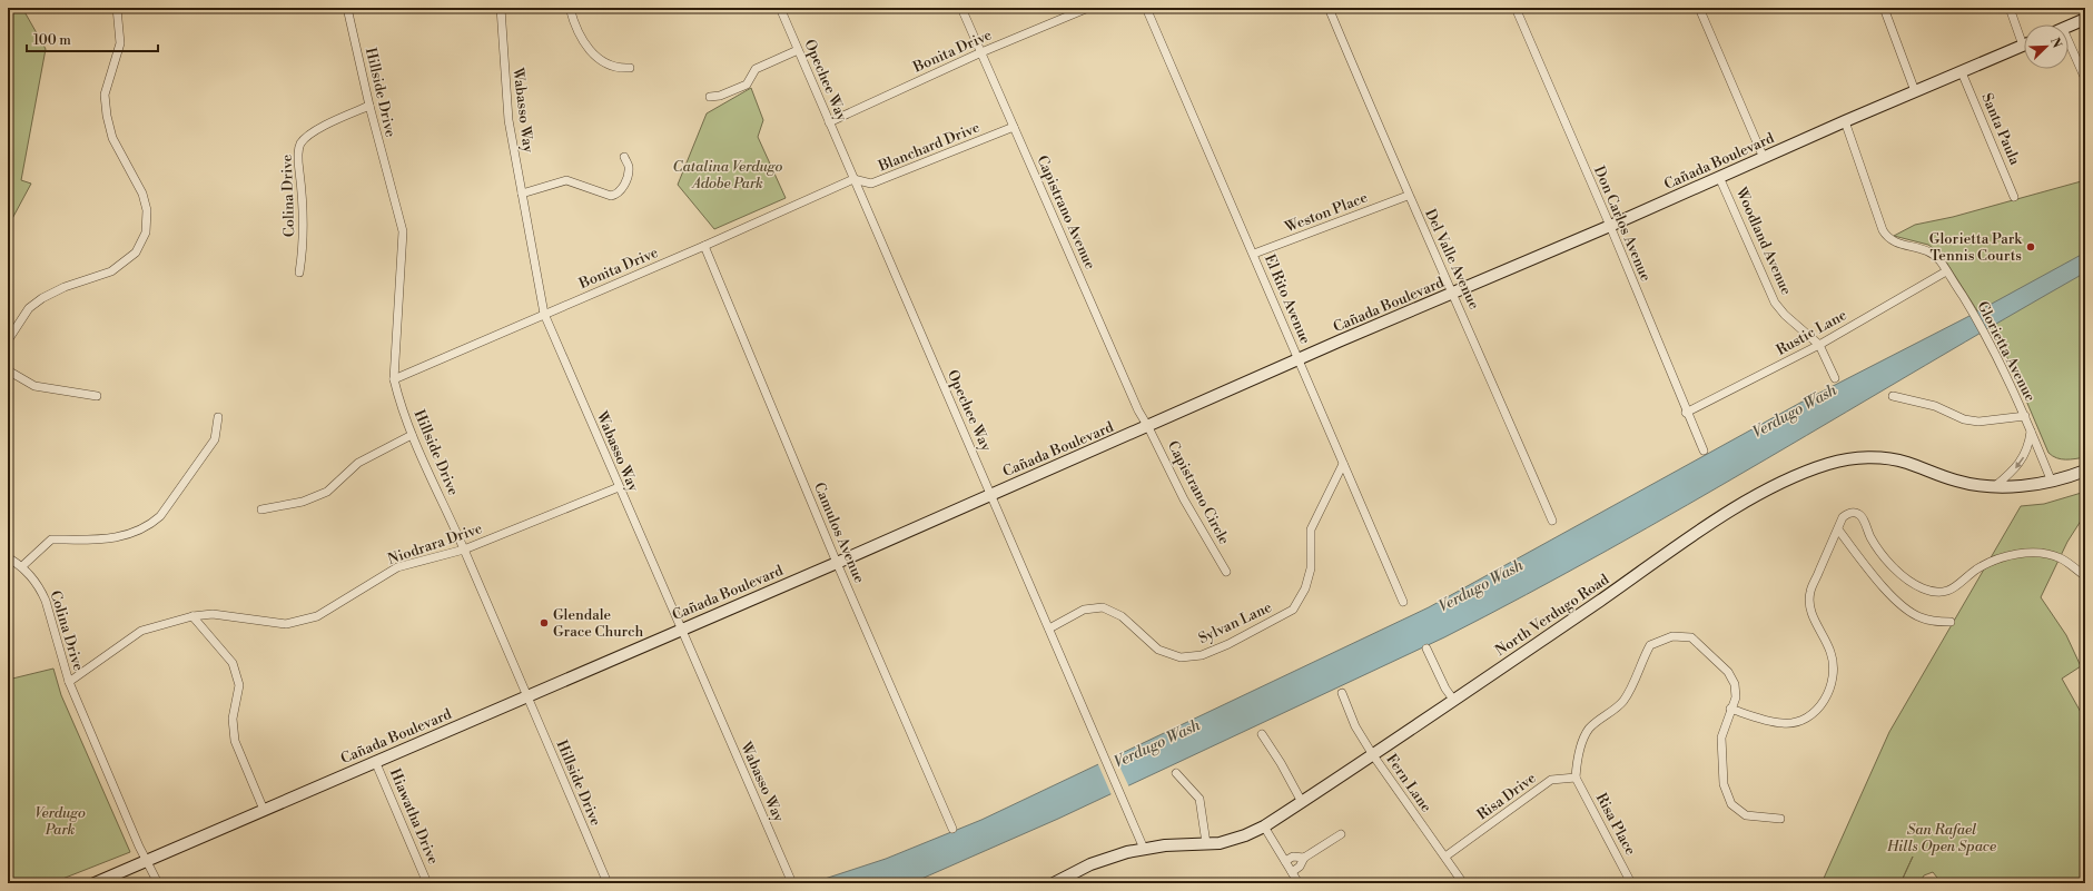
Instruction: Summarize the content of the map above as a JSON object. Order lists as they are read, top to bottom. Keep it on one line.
{"streets":{"main road":["Cañada Boulevard","North Verdugo Road"],"street":["Bonita Drive","Opechee Way","Hillside Drive","Wabasso Way","Santa Paula","Blanchard Drive","Colina Drive","Capistrano Avenue","Weston Place","Don Carlos Avenue","Woodland Avenue","Del Valle Avenue","El Rito Avenue","Rustic Lane","Glorietta Avenue","Capistrano Circle","Camulos Avenue","Niodrara Drive","Sylvan Lane","Fern Lane","Risa Drive","Hiawatha Drive","Risa Place"]},"crossings":[["Bonita Drive","Opechee Way"],["Bonita Drive","Hillside Drive"],["Bonita Drive","Wabasso Way"],["Bonita Drive","Blanchard Drive"],["Bonita Drive","Capistrano Avenue"],["Bonita Drive","Camulos Avenue"],["Opechee Way","Blanchard Drive"],["Opechee Way","Cañada Boulevard"],["Opechee Way","North Verdugo Road"],["Opechee Way","Sylvan Lane"],["Hillside Drive","Cañada Boulevard"],["Hillside Drive","Colina Drive"],["Hillside Drive","Niodrara Drive"],["Wabasso Way","Cañada Boulevard"],["Wabasso Way","Niodrara Drive"],["Santa Paula","Cañada Boulevard"],["Blanchard Drive","Capistrano Avenue"],["Cañada Boulevard","Colina Drive"],["Cañada Boulevard","Capistrano Avenue"],["Cañada Boulevard","Don Carlos Avenue"],["Cañada Boulevard","Woodland Avenue"],["Cañada Boulevard","Del Valle Avenue"],["Cañada Boulevard","El Rito Avenue"],["Cañada Boulevard","Glorietta Avenue"],["Cañada Boulevard","Capistrano Circle"],["Cañada Boulevard","Camulos Avenue"],["Cañada Boulevard","Hiawatha Drive"],["Colina Drive","Niodrara Drive"],["Capistrano Avenue","Capistrano Circle"],["Weston Place","Del Valle Avenue"],["Weston Place","El Rito Avenue"],["Don Carlos Avenue","Rustic Lane"],["Woodland Avenue","Rustic Lane"],["El Rito Avenue","Sylvan Lane"],["Rustic Lane","Glorietta Avenue"],["Glorietta Avenue","North Verdugo Road"],["North Verdugo Road","Fern Lane"],["Fern Lane","Risa Drive"],["Risa Drive","Risa Place"]],"water":["Verdugo Wash"],"parks":["Catalina Verdugo Adobe Park","Verdugo Park","San Rafael Hills Open Space"],"places":["Glorietta Park Tennis Courts","Glendale Grace Church"],"scale_bar":"100 m","north":"top right"}
